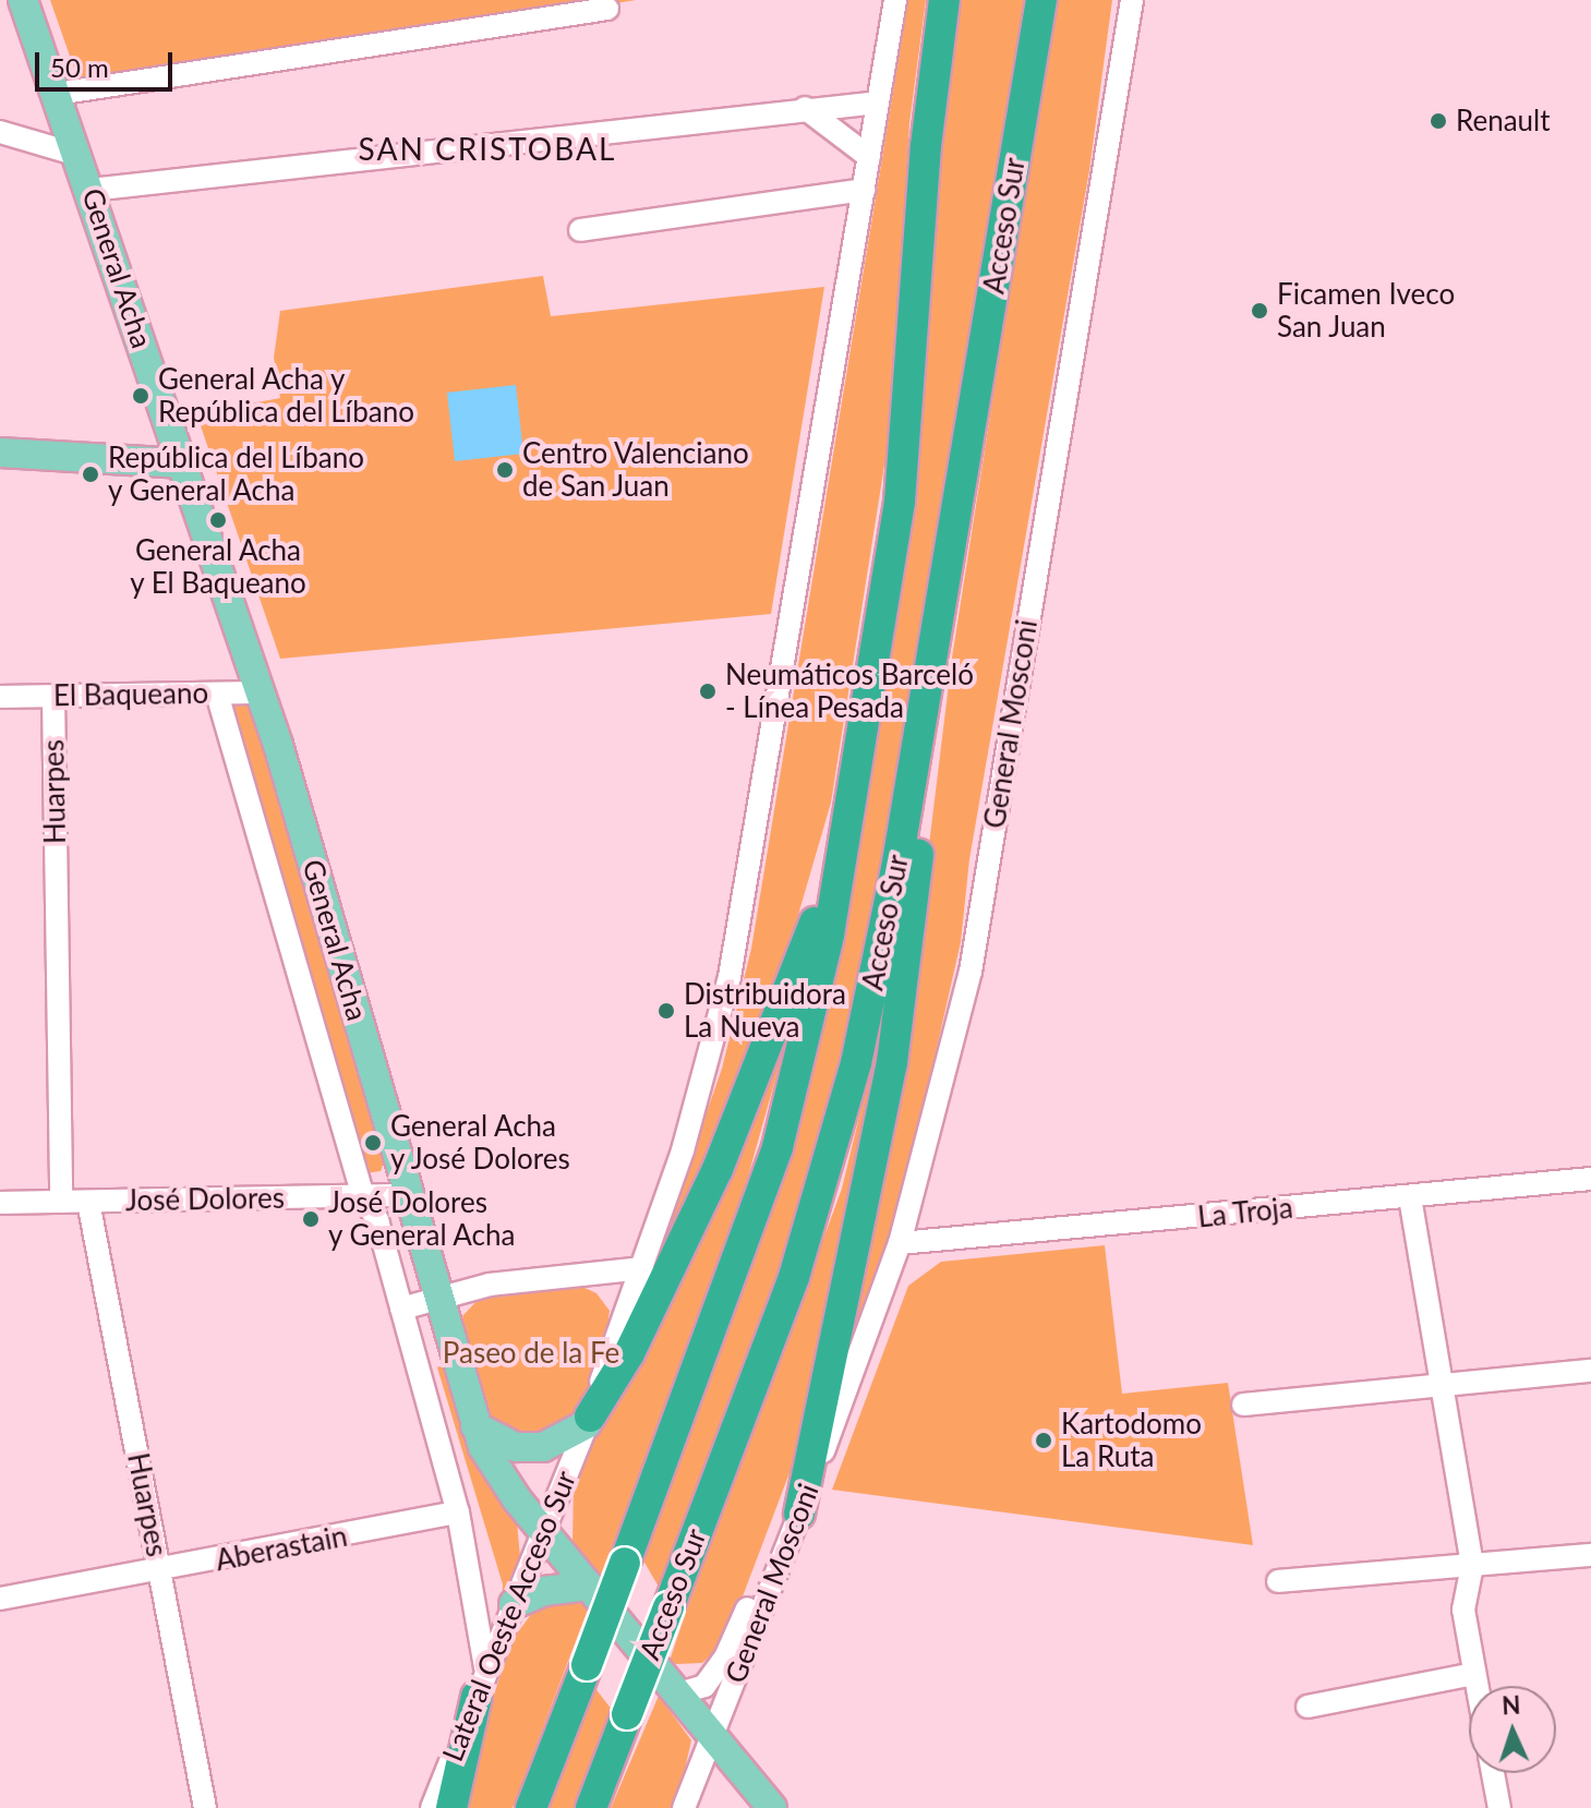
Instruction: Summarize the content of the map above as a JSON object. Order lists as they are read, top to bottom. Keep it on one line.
{"streets":{"highway":["Acceso Sur"],"main road":["General Acha"],"street":["El Baqueano","General Mosconi","Huarpes","José Dolores","La Troja","Aberastain","Lateral Oeste Acceso Sur"]},"crossings":[["General Acha","El Baqueano"],["General Acha","General Mosconi"],["General Acha","José Dolores"],["General Acha","Aberastain"],["General Acha","Lateral Oeste Acceso Sur"],["El Baqueano","Huarpes"],["General Mosconi","La Troja"],["Huarpes","José Dolores"],["Huarpes","Aberastain"]],"districts":["SAN CRISTOBAL"],"parks":["Paseo de la Fe"],"places":["Renault","Ficamen Iveco San Juan","General Acha y República del Líbano","Centro Valenciano de San Juan","República del Líbano y General Acha","General Acha y El Baqueano","Neumáticos Barceló - Línea Pesada","Distribuidora La Nueva","General Acha y José Dolores","José Dolores y General Acha","Kartodomo La Ruta"],"scale_bar":"50 m","north":"top"}
